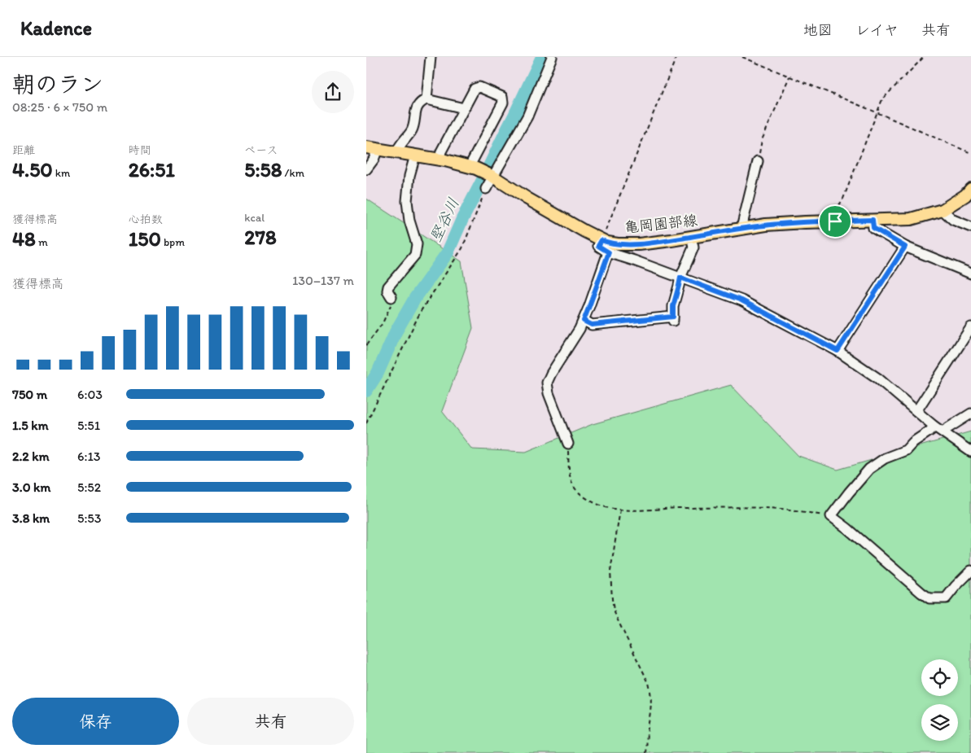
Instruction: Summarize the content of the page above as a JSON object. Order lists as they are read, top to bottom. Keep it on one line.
{"streets":{"main road":["亀岡園部線"]},"water":["堅谷川"],"page":{"header":"Kadence","nav":["地図","レイヤ","共有"],"heading":["朝のラン","08:25 · 6 × 750 m"],"stats":[["距離","4.50 km"],["時間","26:51"],["ペース","5:58 /km"],["獲得標高","48 m"],["心拍数","150 bpm"],["kcal","278"]],"chart":["獲得標高","130–137 m"],"list":[{"name":"750 m","note":"6:03"},{"name":"1.5 km","note":"5:51"},{"name":"2.2 km","note":"6:13"},{"name":"3.0 km","note":"5:52"},{"name":"3.8 km","note":"5:53"}],"buttons":["保存","共有"]}}
